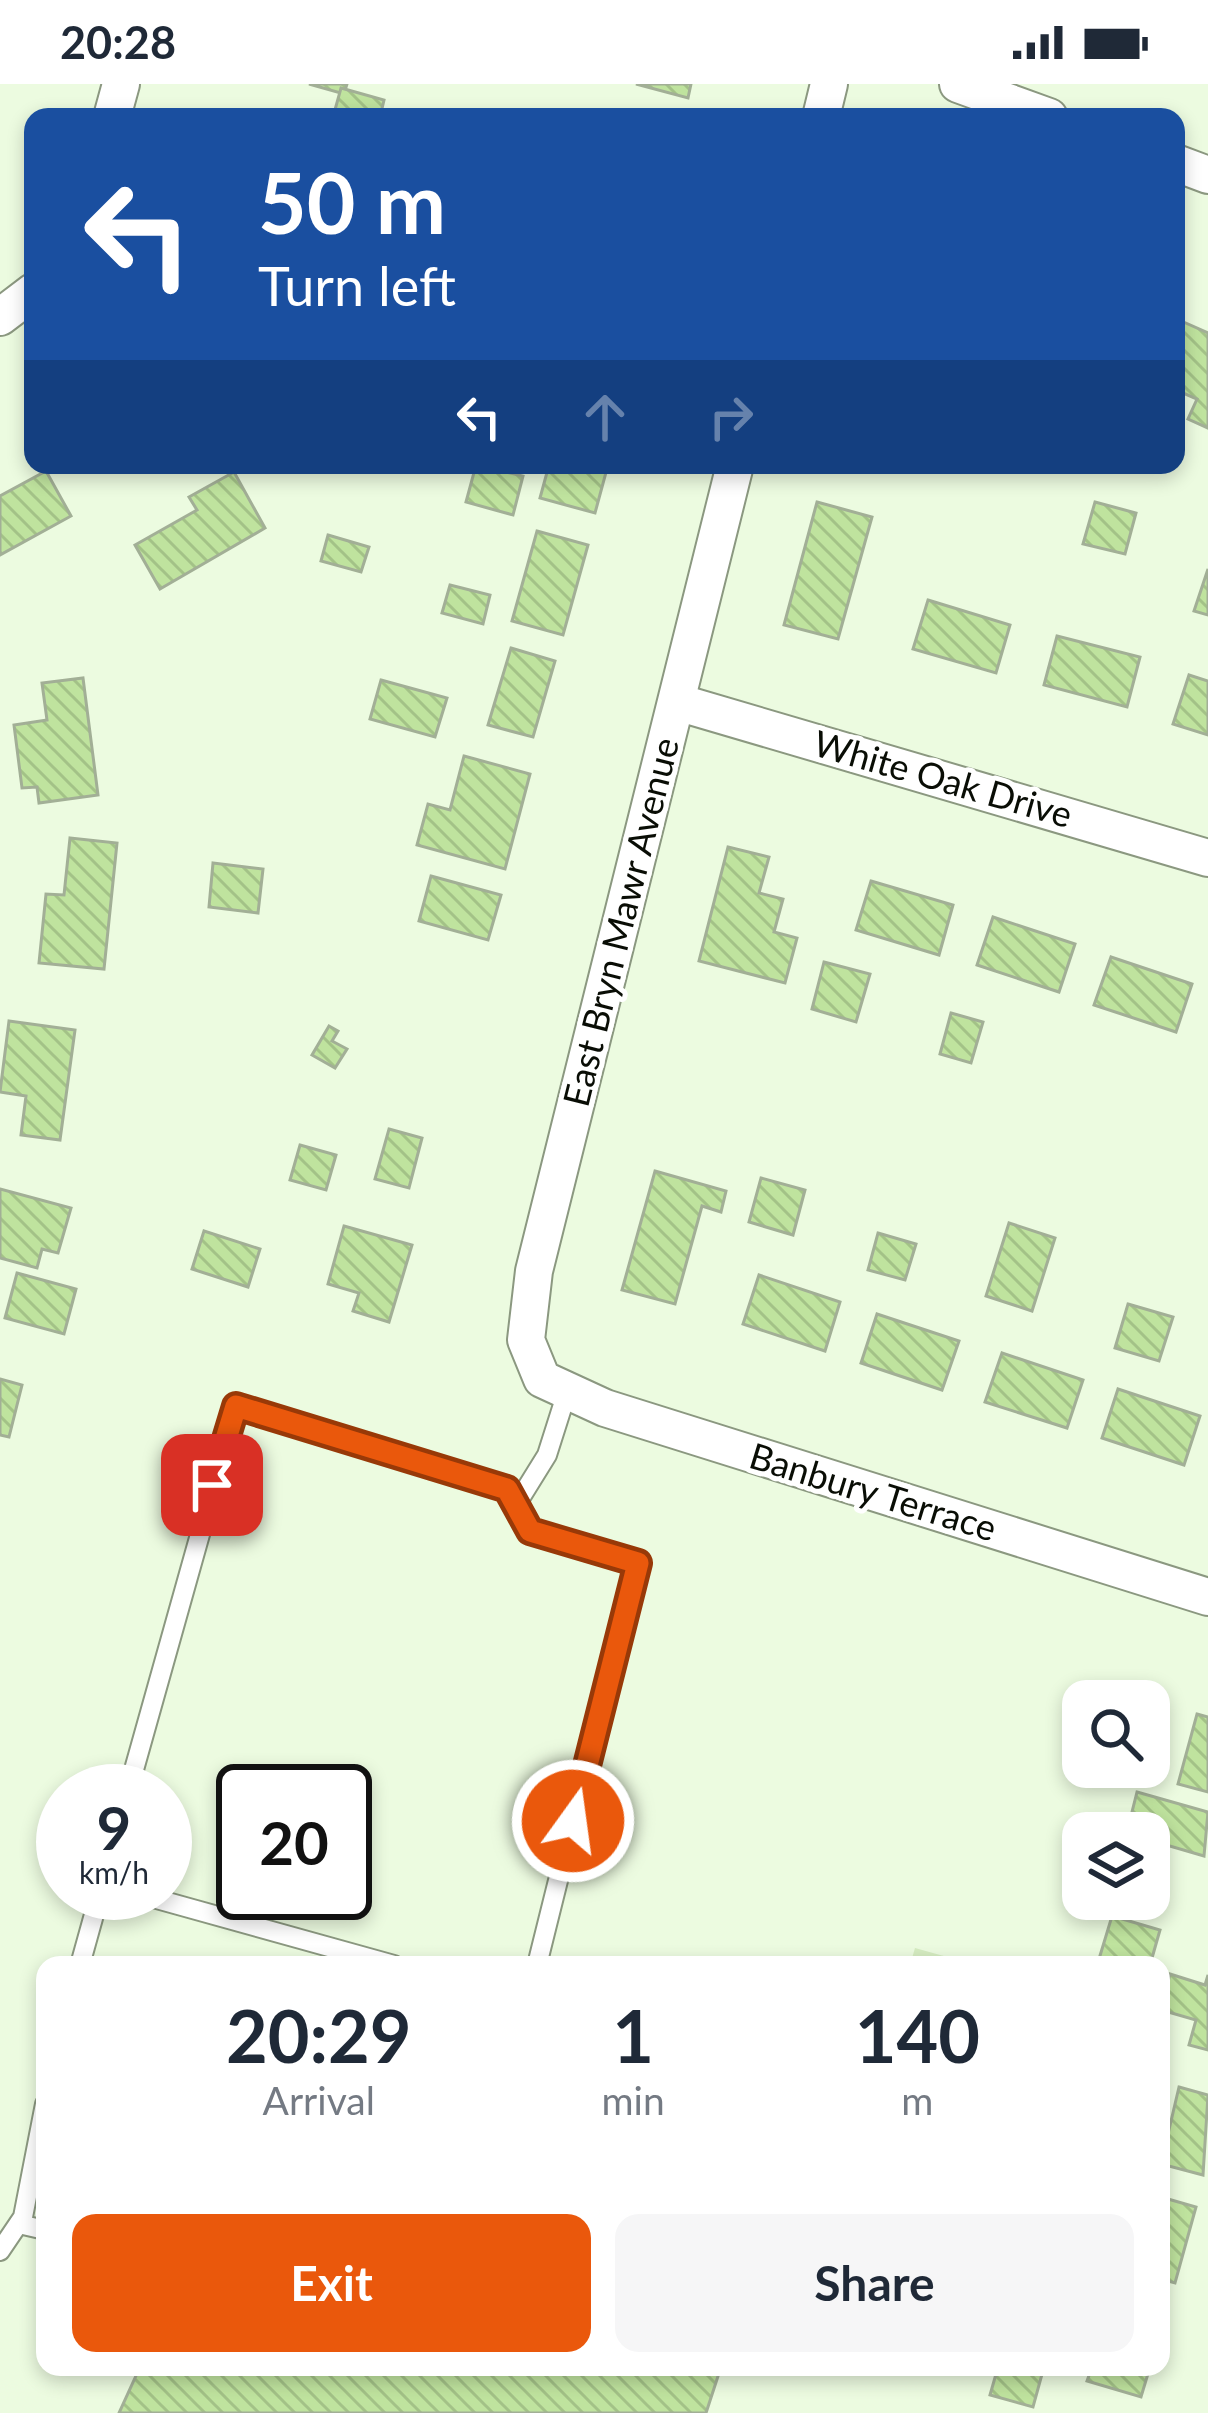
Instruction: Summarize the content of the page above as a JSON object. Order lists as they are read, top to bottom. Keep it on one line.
{"streets":{"street":["White Oak Drive","East Bryn Mawr Avenue","Banbury Terrace"]},"crossings":[["White Oak Drive","East Bryn Mawr Avenue"],["East Bryn Mawr Avenue","Banbury Terrace"]],"page":{"status":"20:28","turn":["50 m","Turn left"],"speed":"9 km/h","limit":"20","eta":["20:29","Arrival","1","min","140","m"],"buttons":["Exit","Share"]}}
